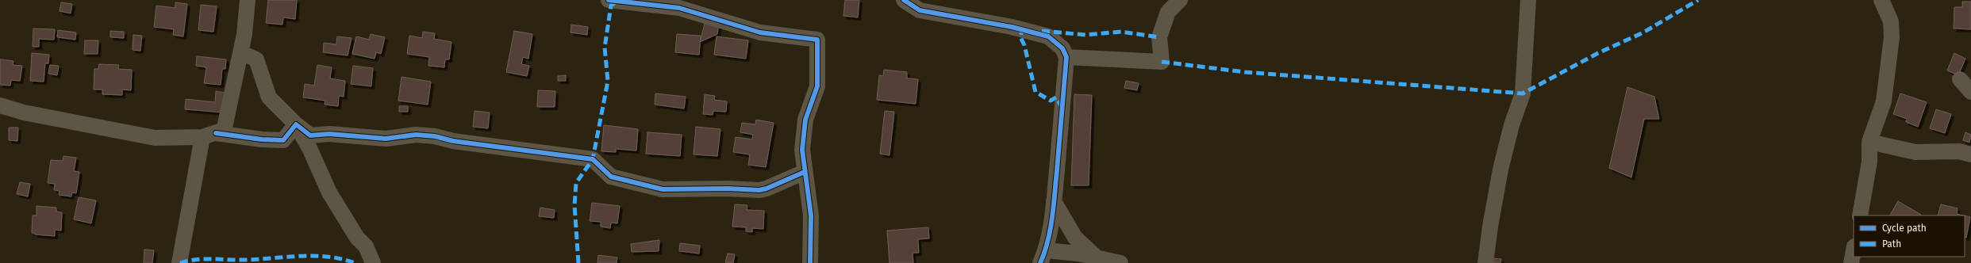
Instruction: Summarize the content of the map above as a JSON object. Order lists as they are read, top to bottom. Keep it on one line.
{"legend":["Cycle path","Path"]}
